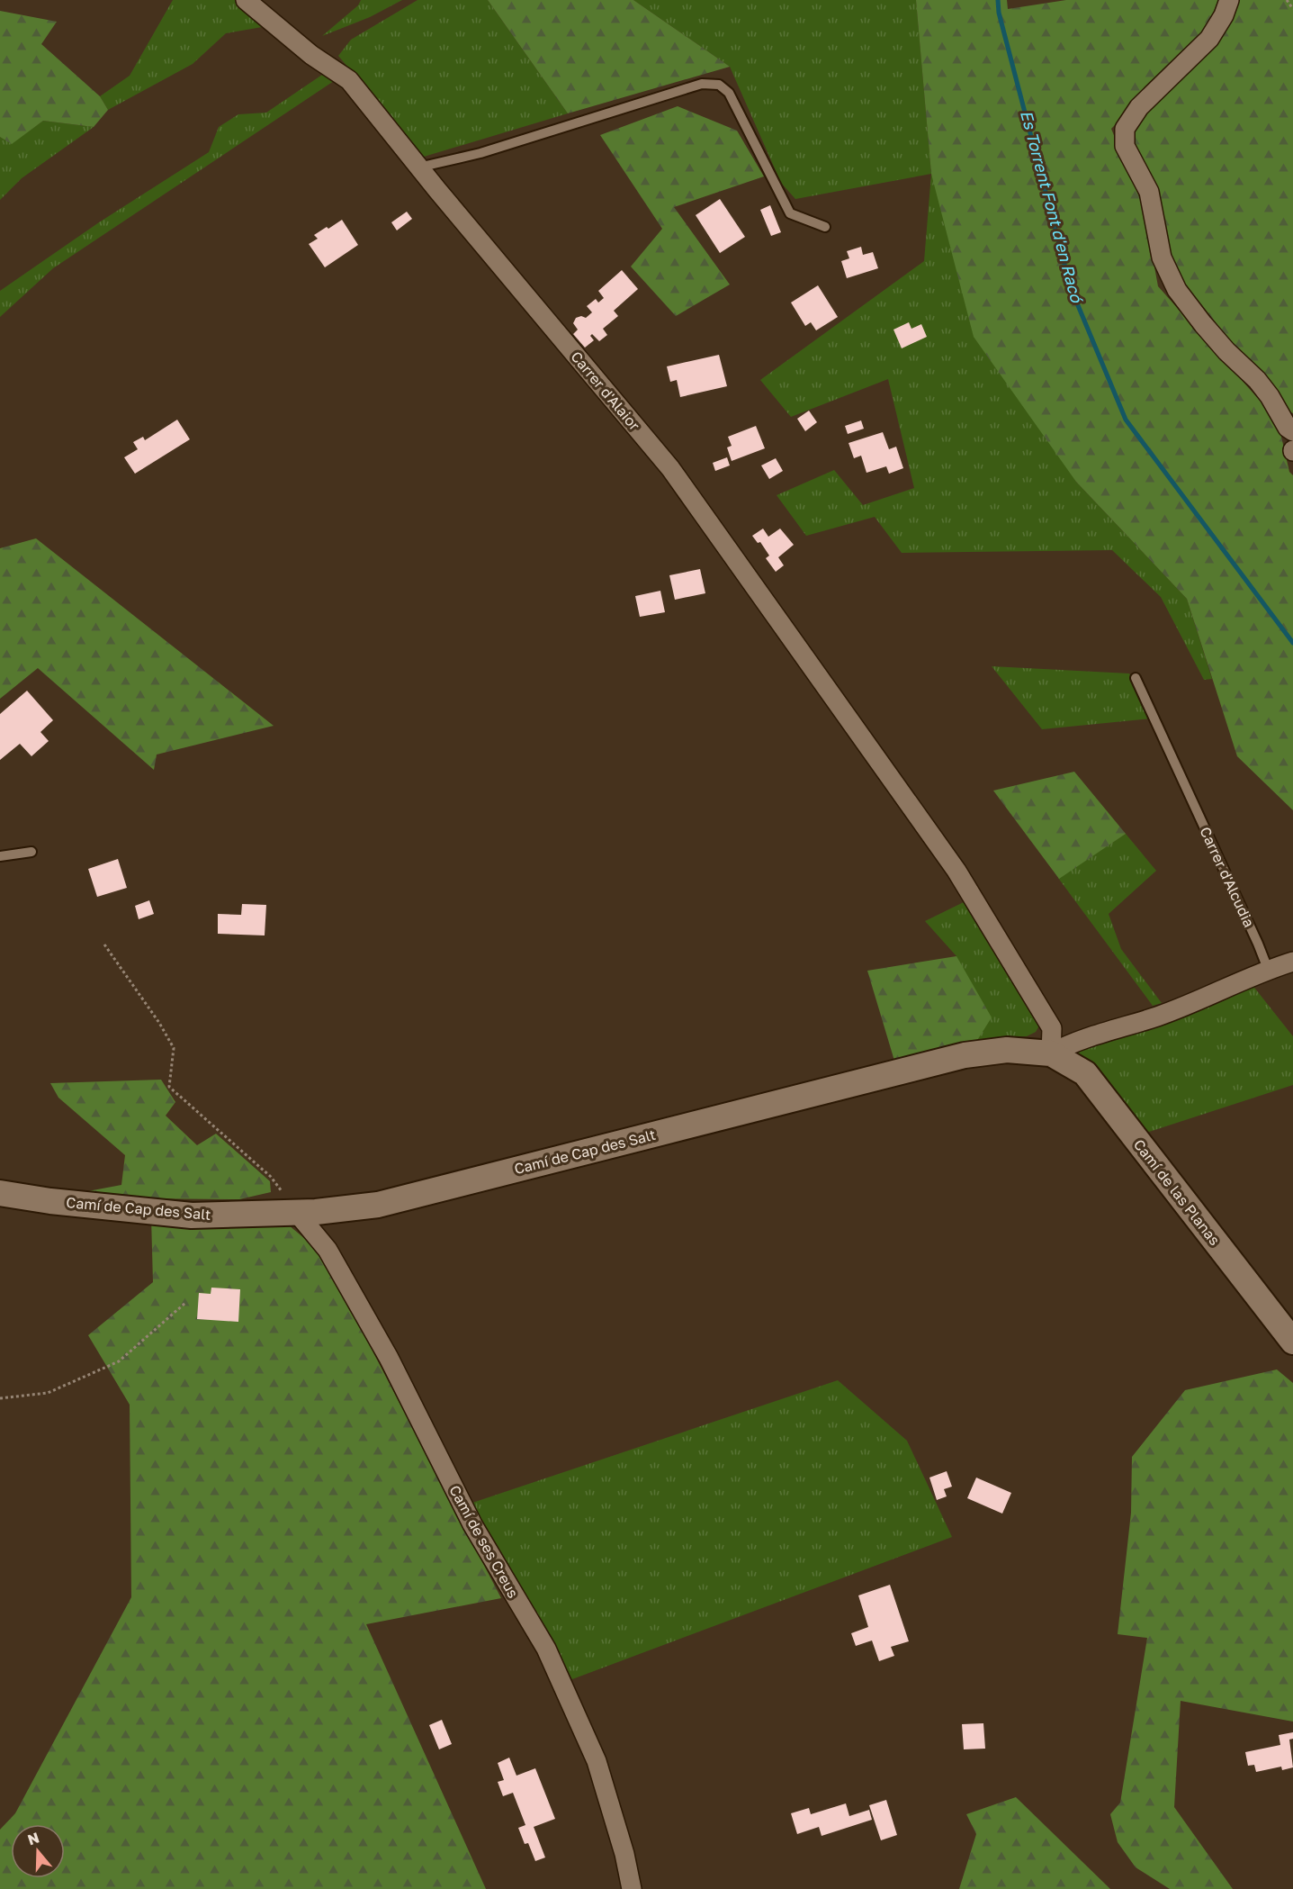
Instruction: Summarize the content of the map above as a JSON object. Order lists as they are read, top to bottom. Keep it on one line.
{"streets":{"street":["Carrer d'Alaior","Camí de Cap des Salt","Camí de las Planas","Camí de ses Creus"],"lane":["Carrer d'Alcudia"]},"crossings":[["Carrer d'Alaior","Camí de Cap des Salt"],["Carrer d'Alaior","Camí de las Planas"],["Camí de Cap des Salt","Camí de las Planas"],["Camí de Cap des Salt","Camí de ses Creus"]],"water":["Es Torrent Font d'en Racó"],"north":"top"}
